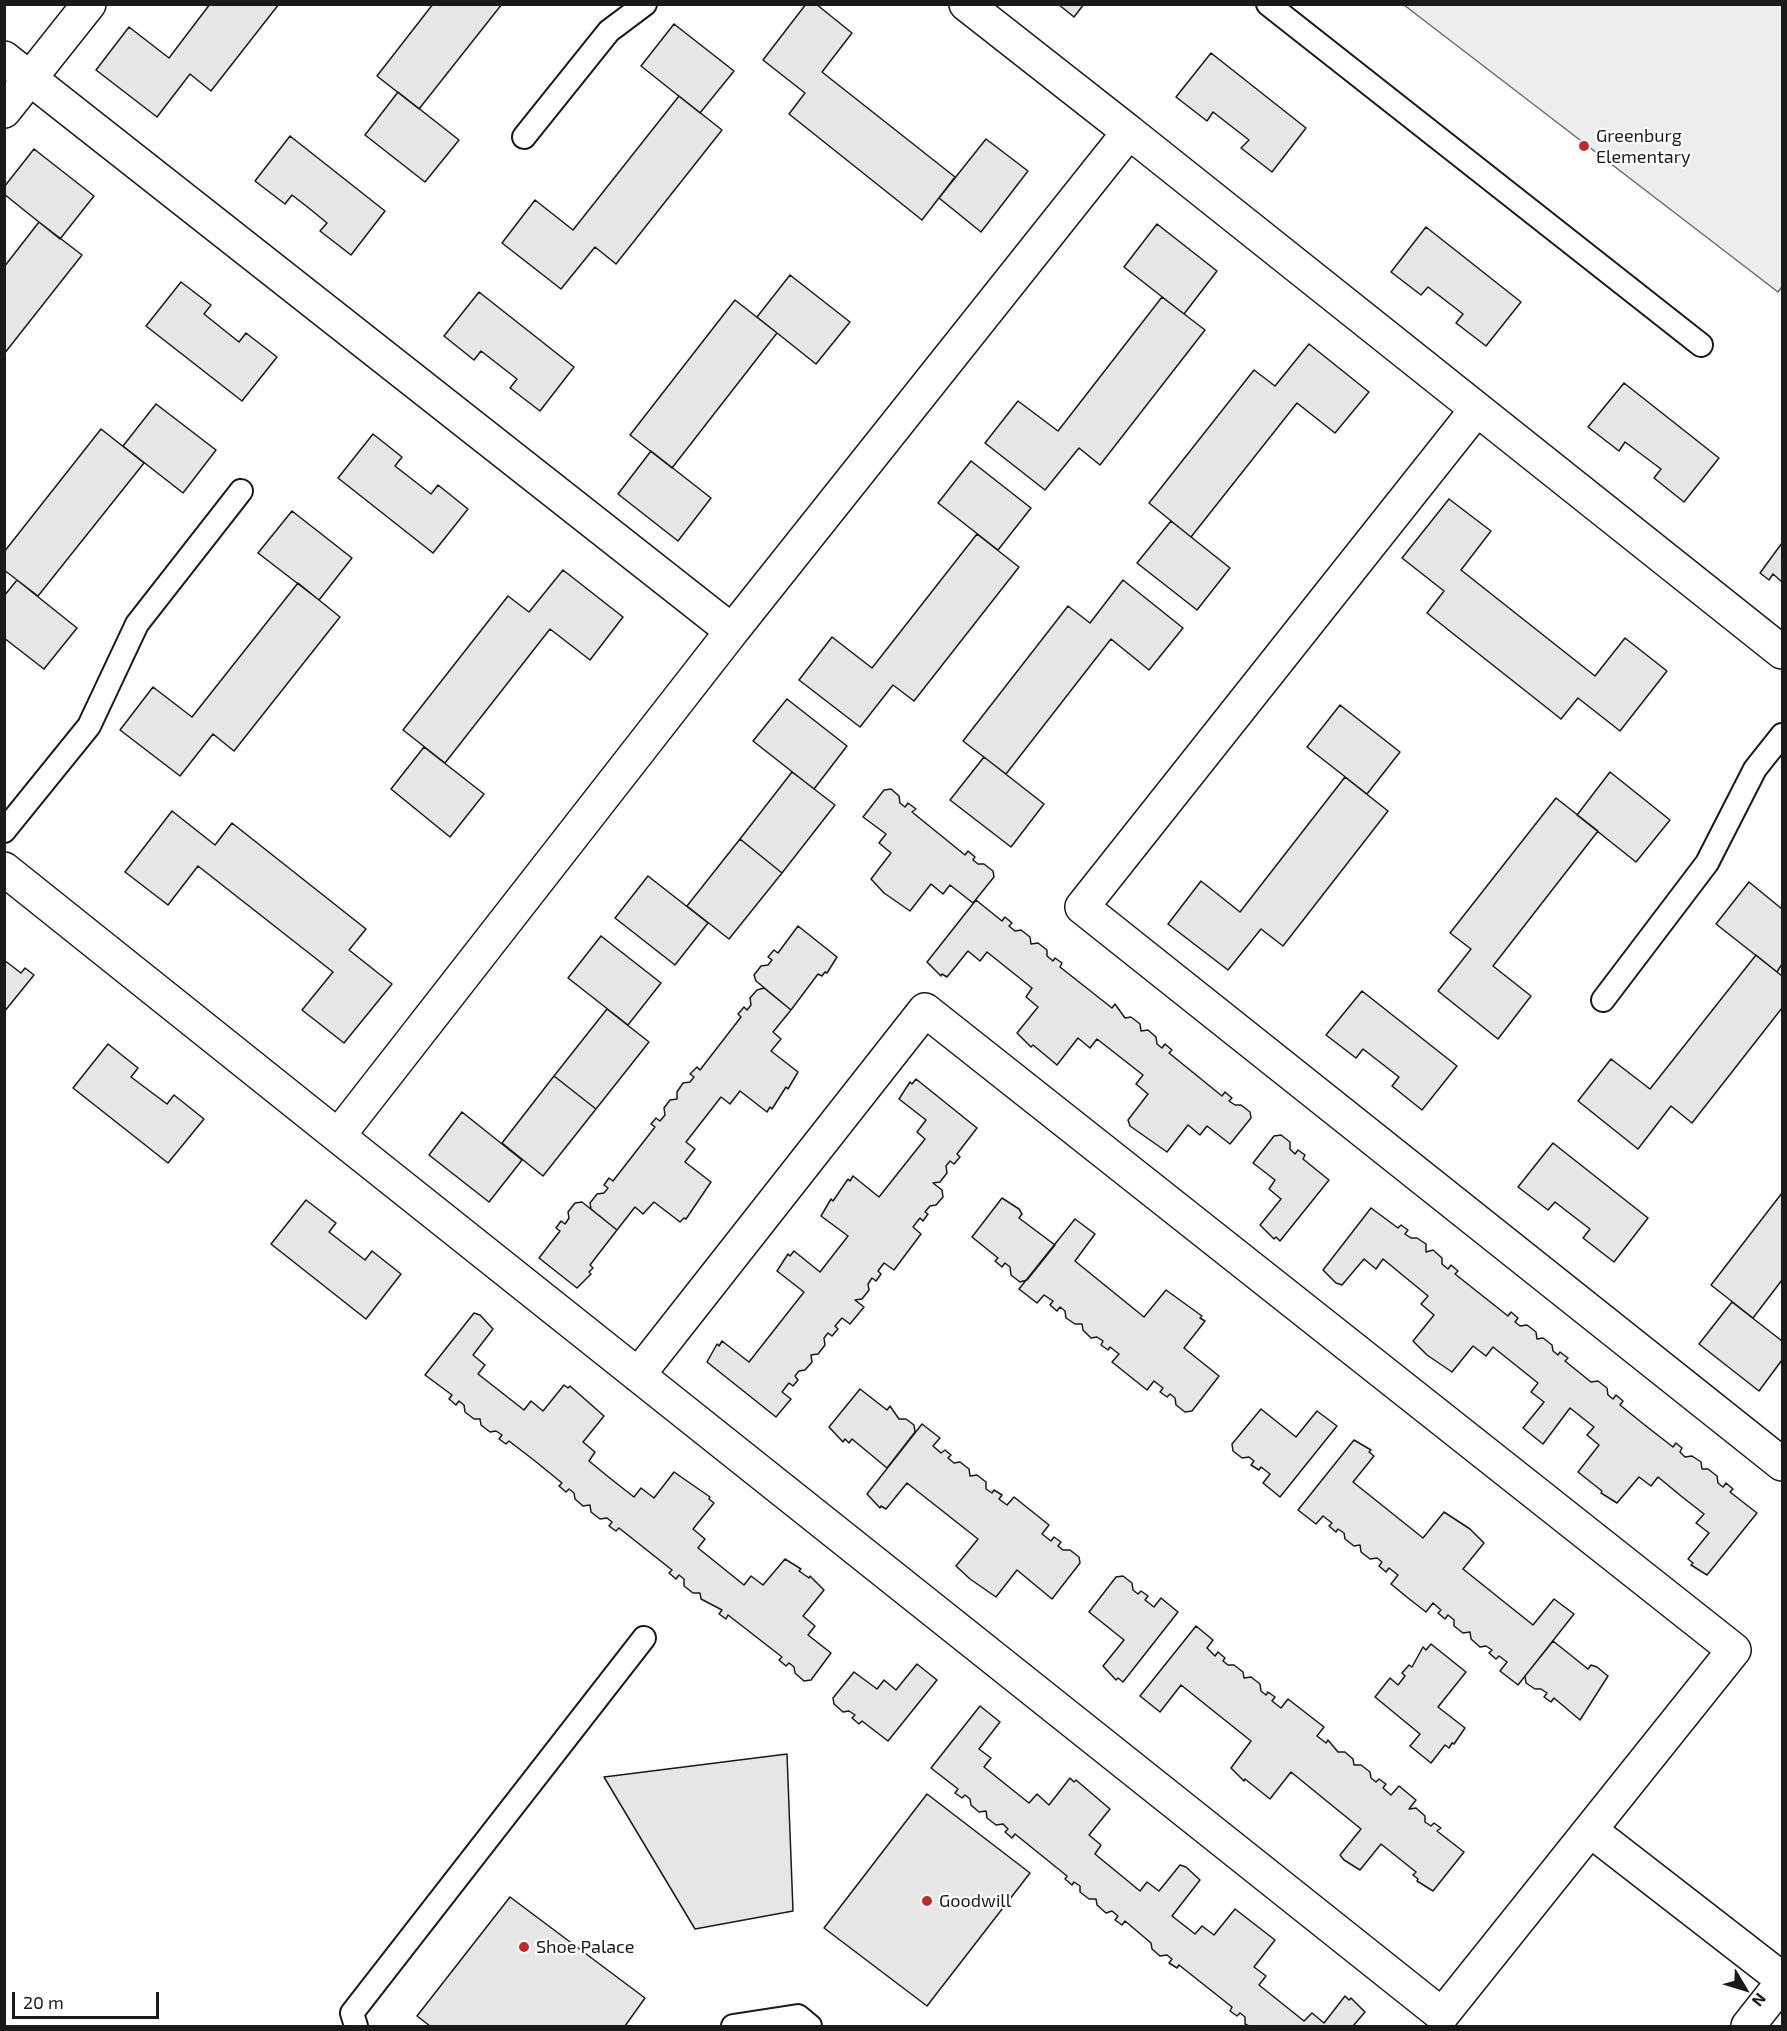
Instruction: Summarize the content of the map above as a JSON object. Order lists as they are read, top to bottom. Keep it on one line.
{"places":["Greenburg Elementary","Goodwill","Shoe Palace"],"scale_bar":"20 m","north":"bottom right"}
